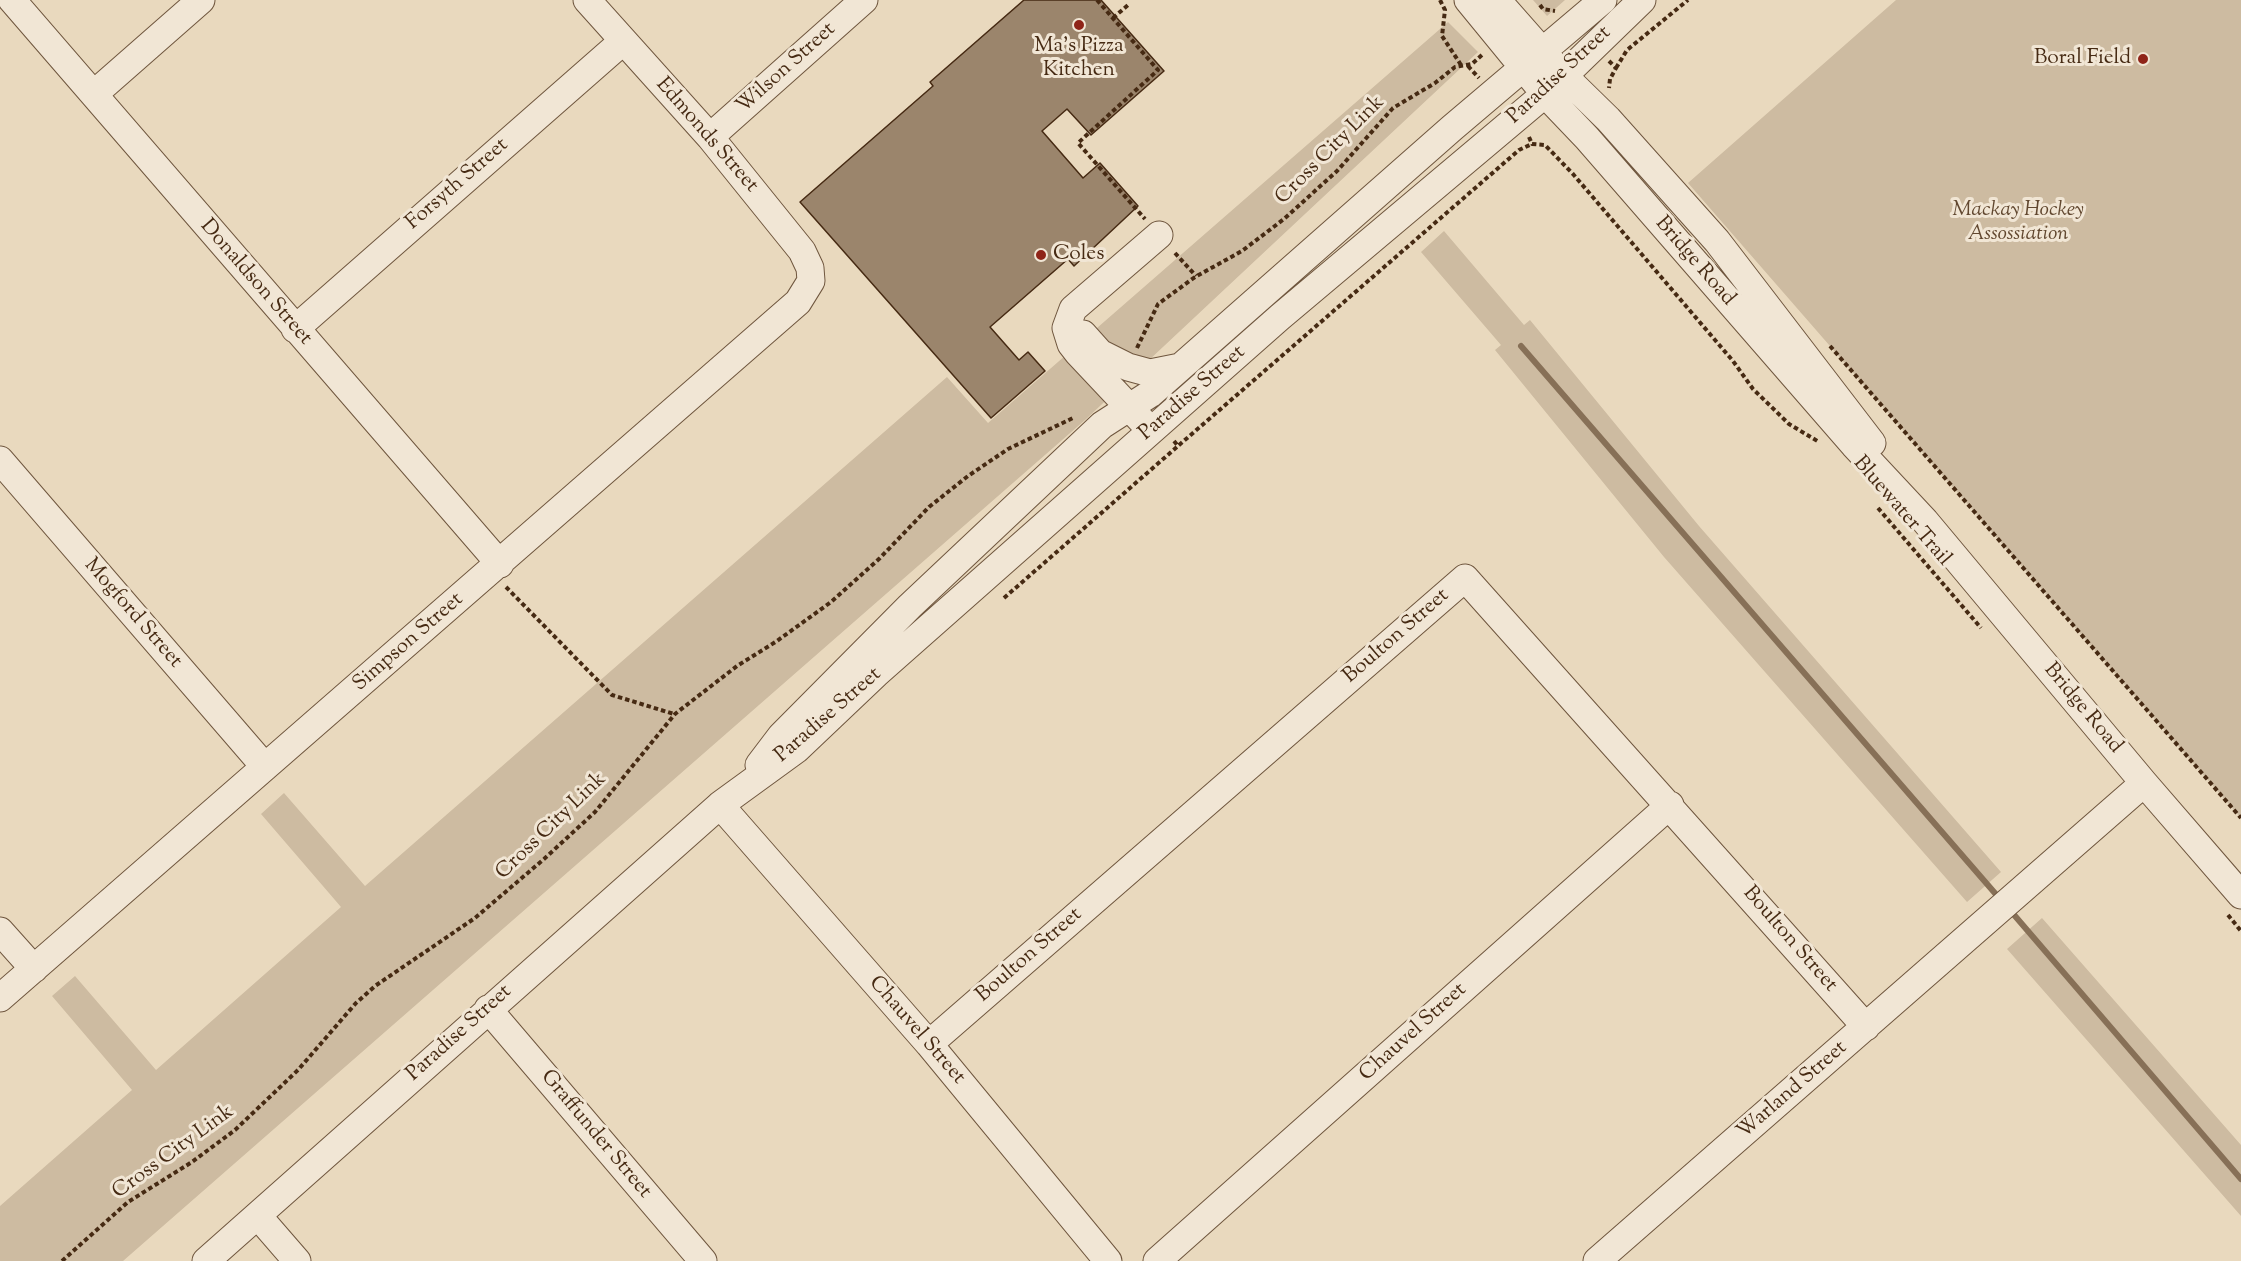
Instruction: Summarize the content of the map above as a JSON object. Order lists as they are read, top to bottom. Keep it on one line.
{"streets":{"street":["Wilson Street","Paradise Street","Edmonds Street","Forsyth Street","Bridge Road","Donaldson Street","Mogford Street","Boulton Street","Simpson Street","Chauvel Street","Warland Street","Graffunder Street"],"path":["Cross City Link","Bluewater Trail"]},"crossings":[["Wilson Street","Edmonds Street"],["Paradise Street","Bridge Road"],["Paradise Street","Chauvel Street"],["Paradise Street","Graffunder Street"],["Edmonds Street","Forsyth Street"],["Edmonds Street","Simpson Street"],["Forsyth Street","Donaldson Street"],["Bridge Road","Warland Street"],["Donaldson Street","Simpson Street"],["Mogford Street","Simpson Street"],["Boulton Street","Chauvel Street"],["Boulton Street","Warland Street"]],"parks":["Mackay Hockey Assossiation"],"places":["Ma's Pizza Kitchen","Boral Field","Coles"]}
